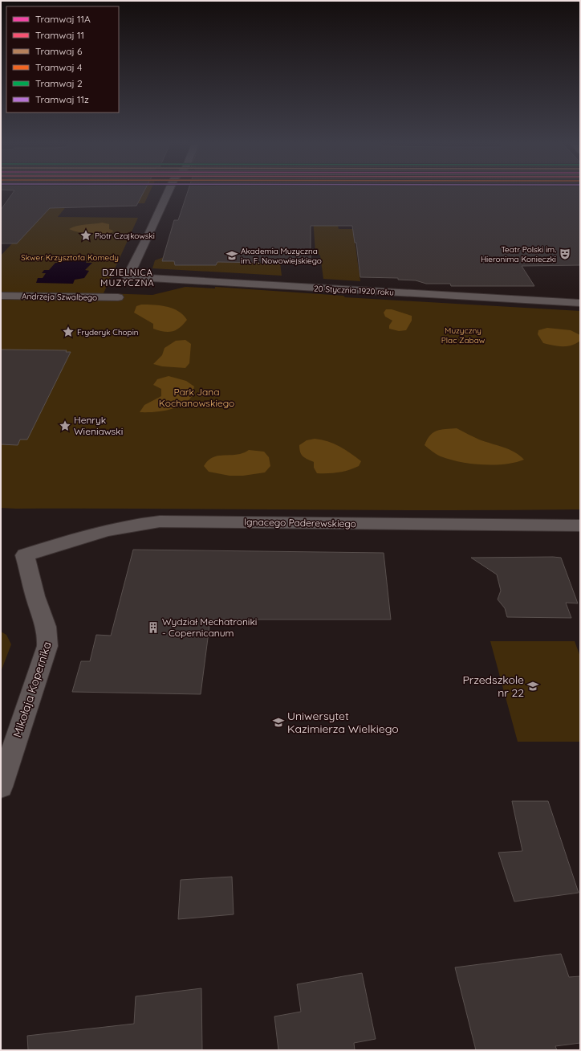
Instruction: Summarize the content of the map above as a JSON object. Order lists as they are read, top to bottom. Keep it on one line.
{"streets":{"street":["20 Stycznia 1920 roku","Andrzeja Szwalbego","Ignacego Paderewskiego","Mikołaja Kopernika"]},"crossings":[["Ignacego Paderewskiego","Mikołaja Kopernika"]],"districts":["DZIELNICA MUZYCZNA"],"parks":["Skwer Krzysztofa Komedy","Muzyczny Plac Zabaw","Park Jana Kochanowskiego"],"places":{"place":["Piotr Czajkowski","Fryderyk Chopin","Henryk Wieniawski"],"theatre":["Teatr Polski im. Hieronima Konieczki"],"school or university":["Akademia Muzyczna im. F. Nowowiejskiego","Przedszkole nr 22","Uniwersytet Kazimierza Wielkiego"],"building":["Wydział Mechatroniki - Copernicanum"]},"legend":["Tramwaj 11A","Tramwaj 11","Tramwaj 6","Tramwaj 4","Tramwaj 2","Tramwaj 11z"]}
